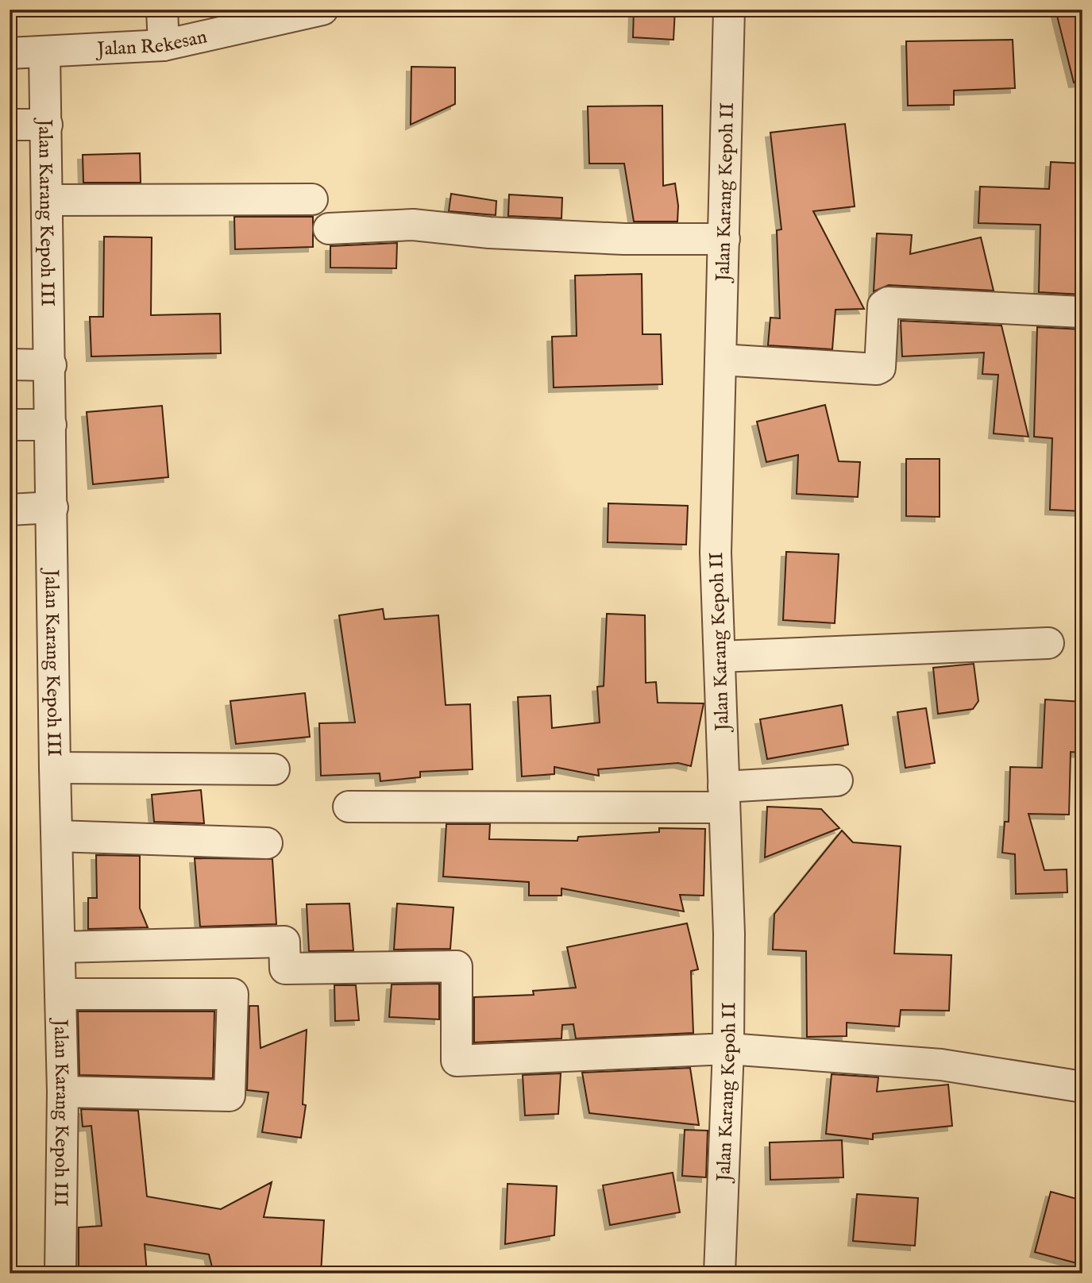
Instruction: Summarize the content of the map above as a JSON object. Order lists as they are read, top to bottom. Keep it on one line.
{"streets":{"street":["Jalan Rekesan","Jalan Karang Kepoh II","Jalan Karang Kepoh III"]},"crossings":[["Jalan Rekesan","Jalan Karang Kepoh III"]]}
